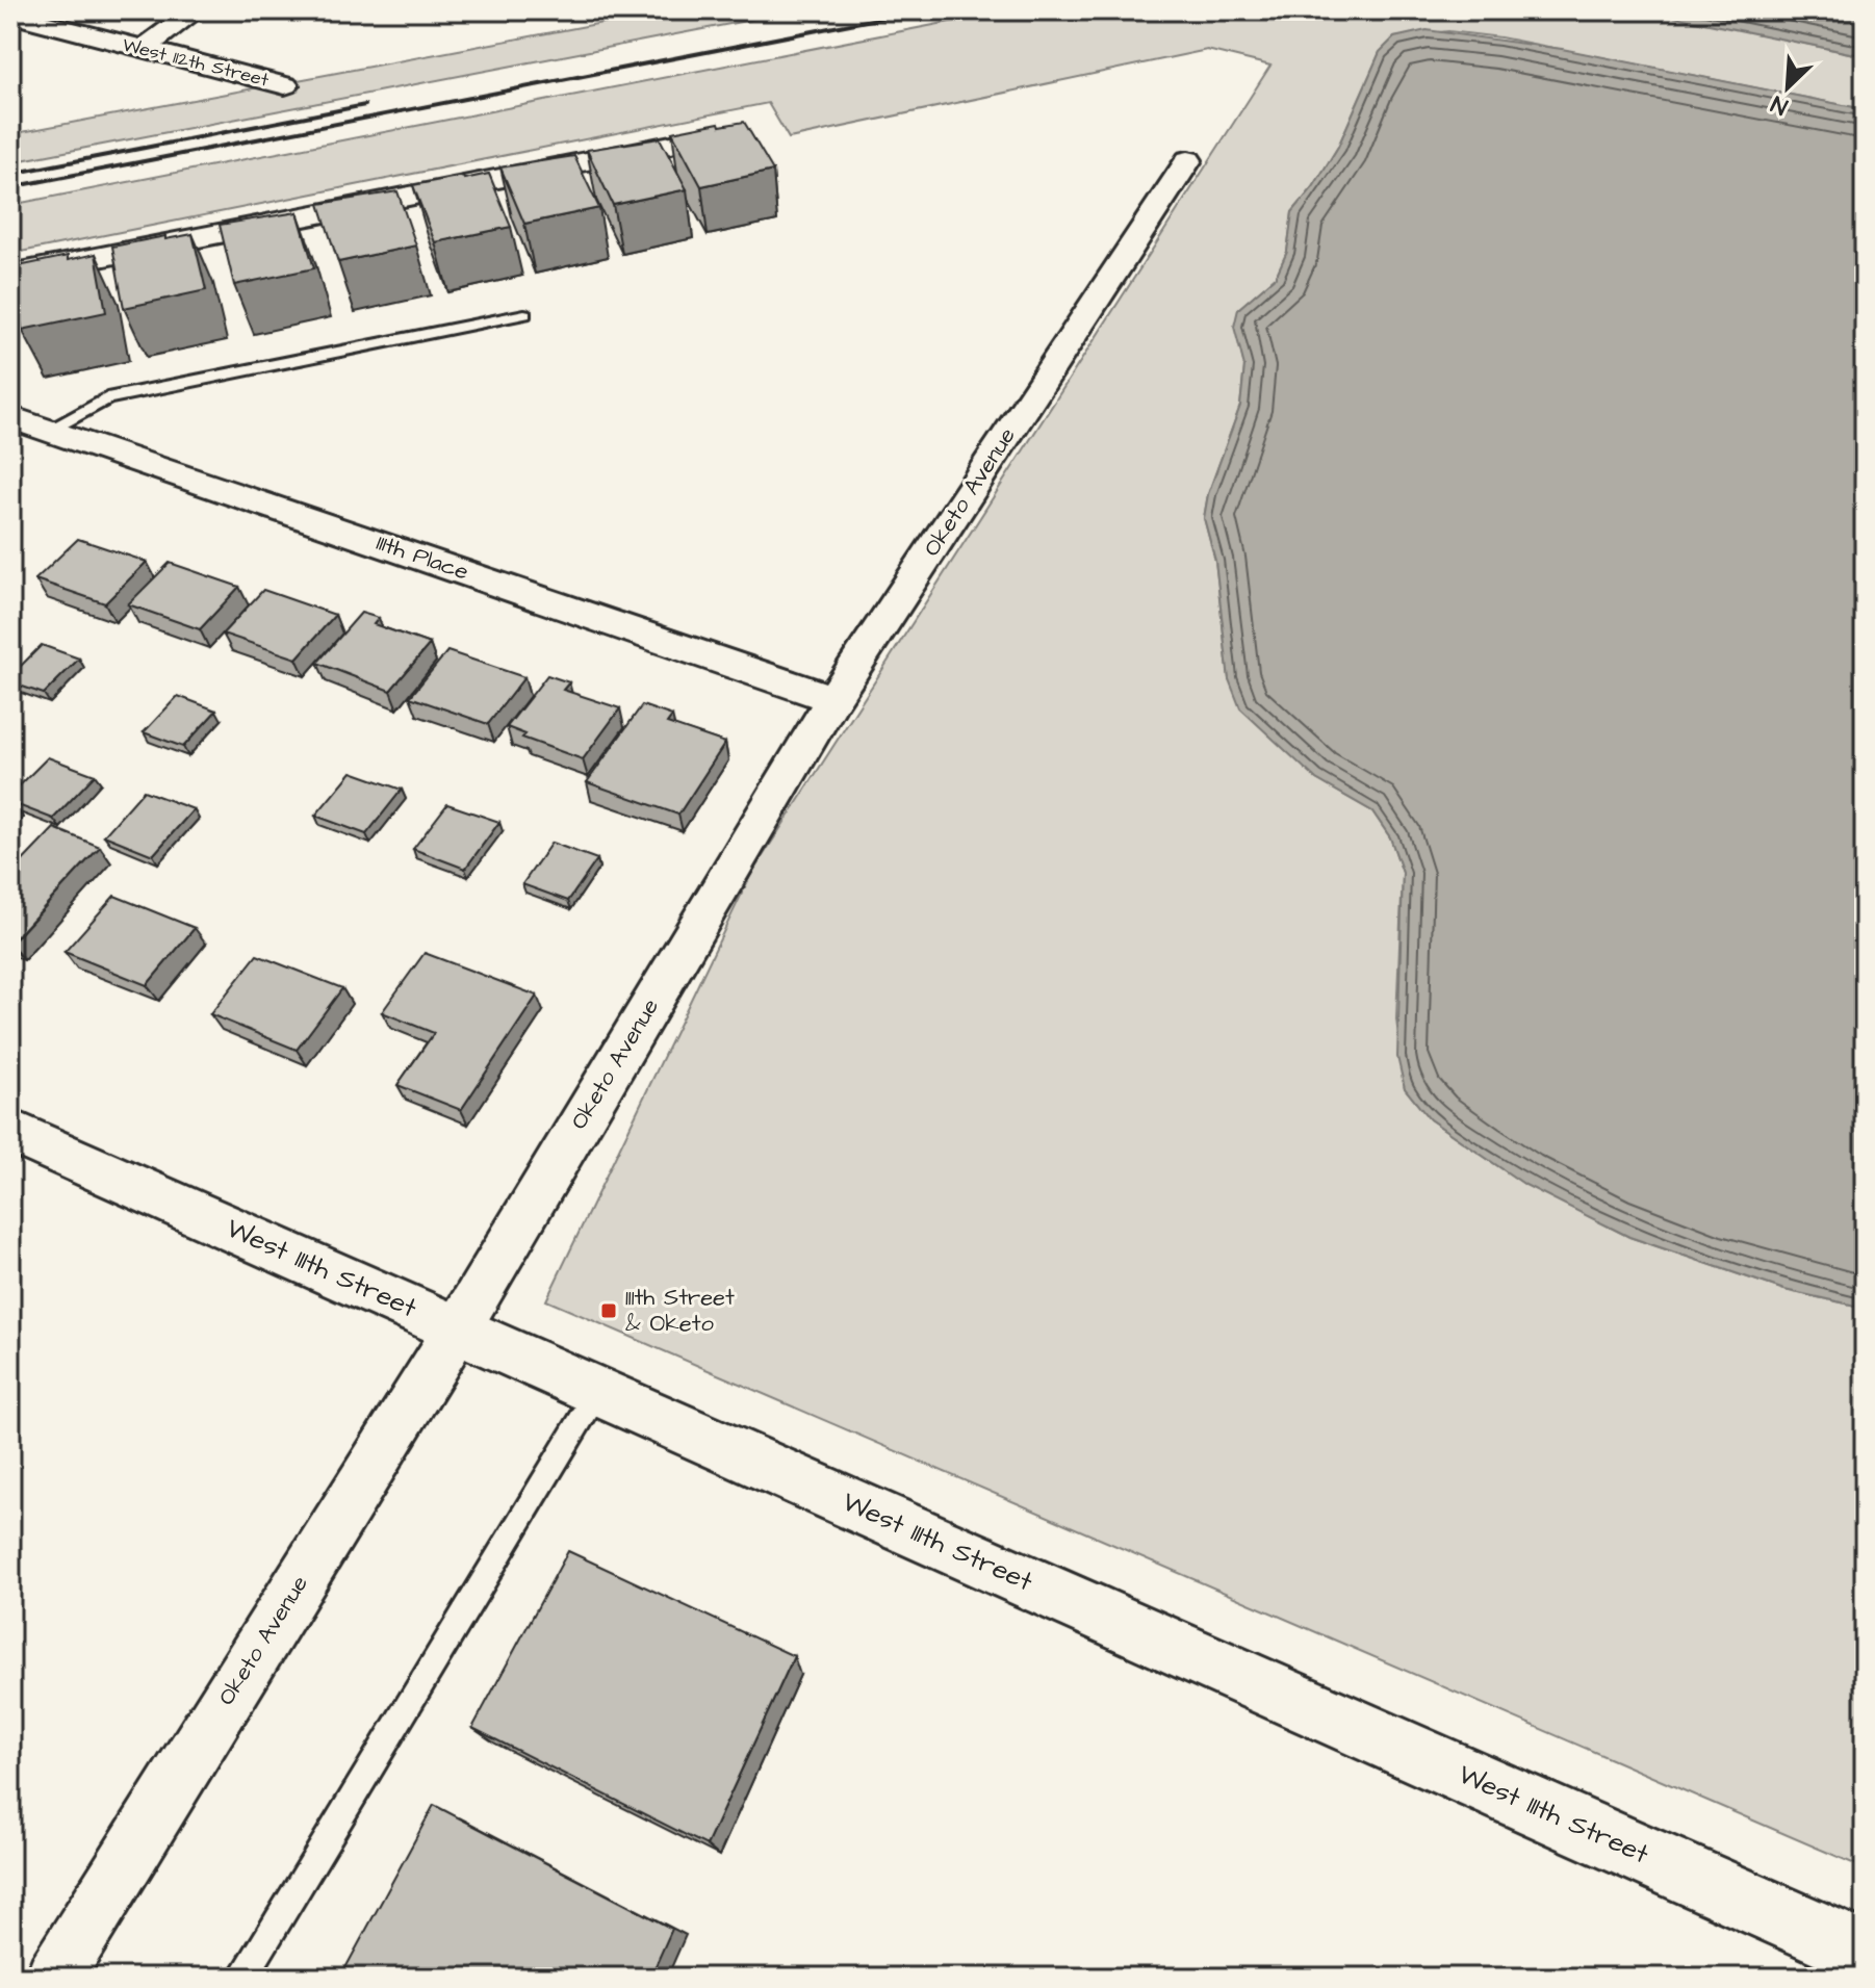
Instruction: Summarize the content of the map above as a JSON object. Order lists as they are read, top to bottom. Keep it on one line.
{"streets":{"main road":["West 111th Street"],"street":["West 112th Street","Oketo Avenue","111th Place"]},"crossings":[["Oketo Avenue","111th Place"],["Oketo Avenue","West 111th Street"]],"places":{"transit":["111th Street & Oketo"]},"north":"bottom left"}
